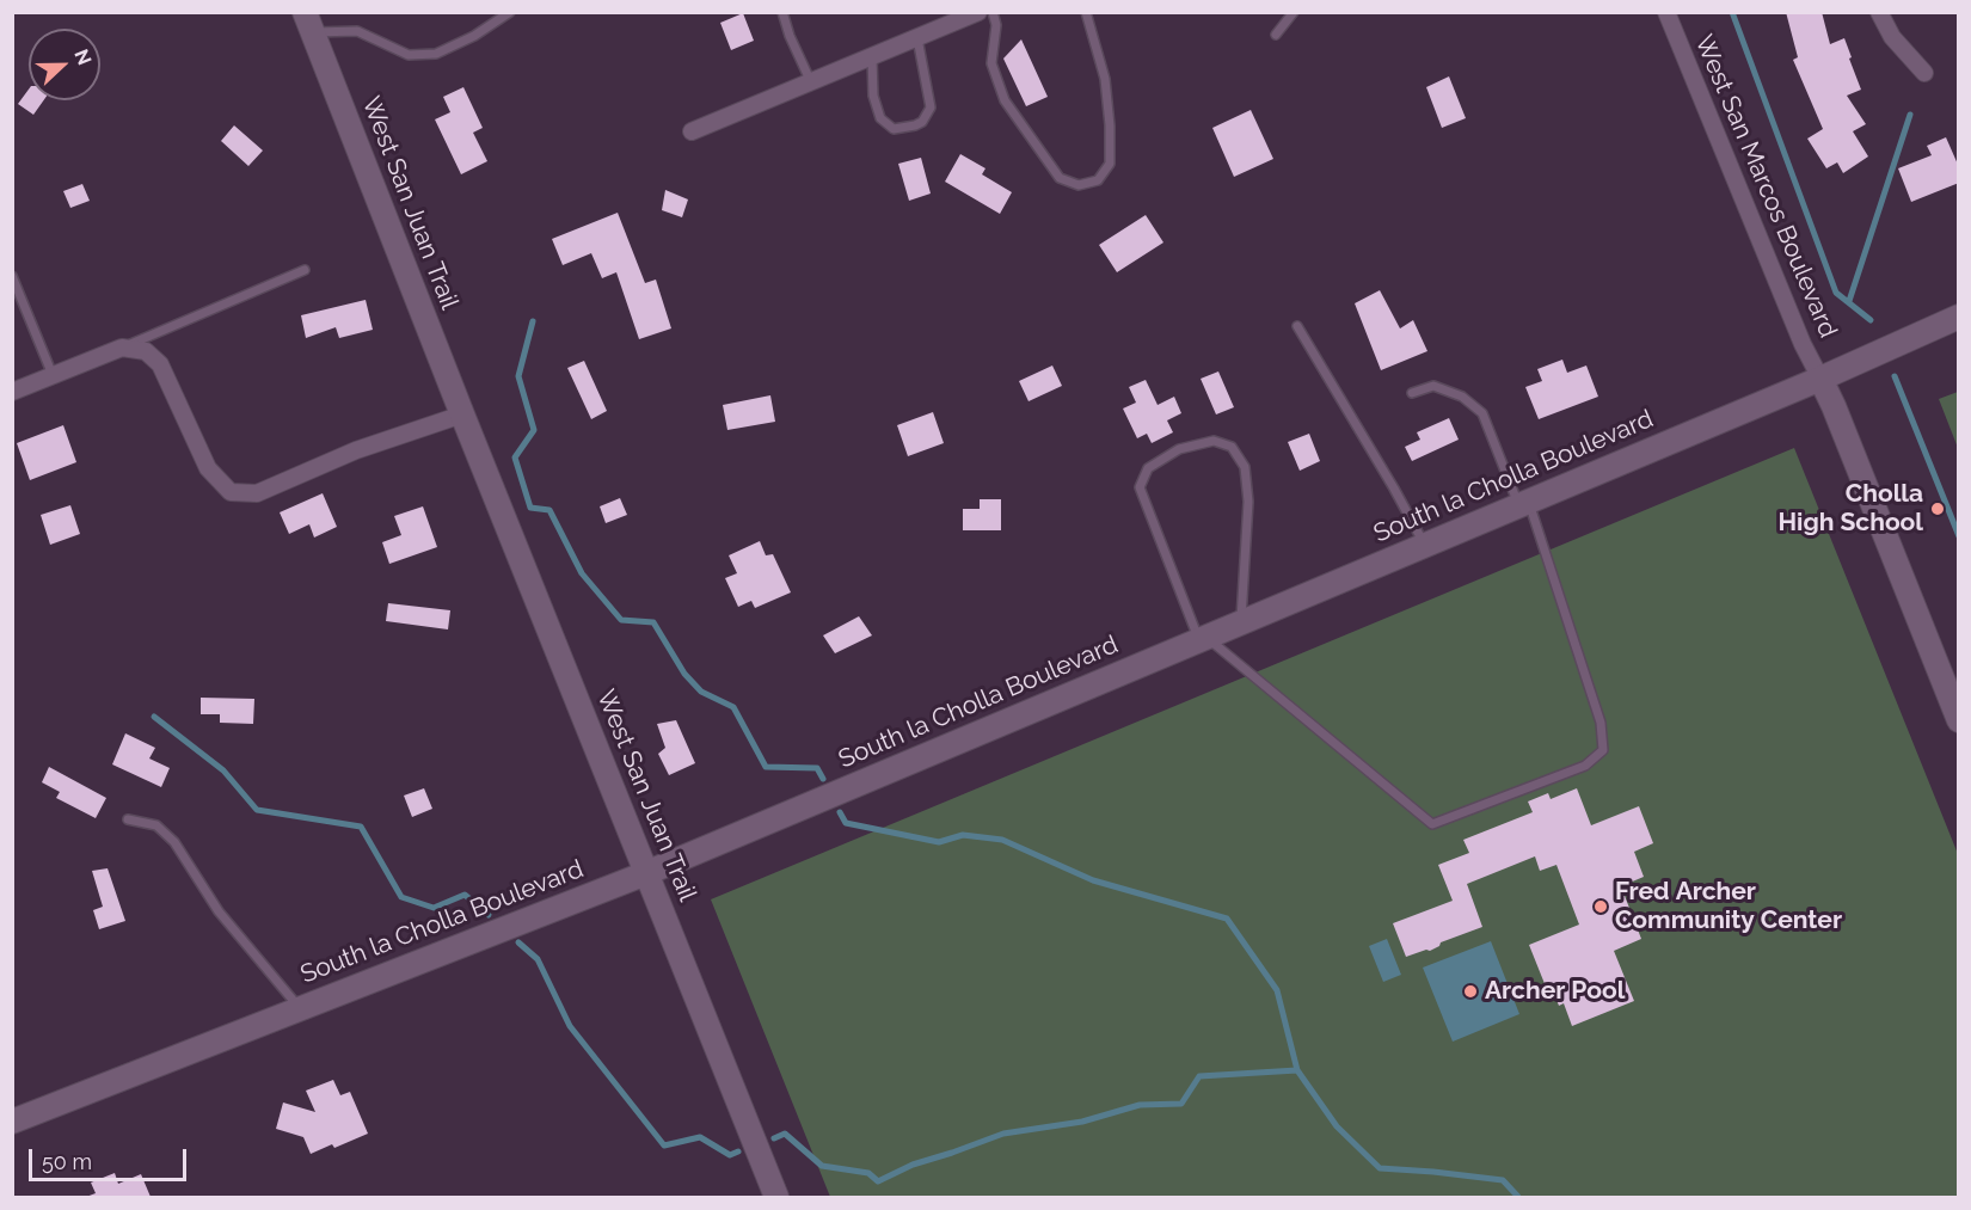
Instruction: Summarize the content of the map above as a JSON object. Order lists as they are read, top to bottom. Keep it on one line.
{"streets":{"main road":["West San Juan Trail","South la Cholla Boulevard"],"street":["West San Marcos Boulevard"]},"crossings":[["West San Marcos Boulevard","South la Cholla Boulevard"],["West San Juan Trail","South la Cholla Boulevard"]],"places":["Cholla High School","Fred Archer Community Center","Archer Pool"],"scale_bar":"50 m","north":"right"}
